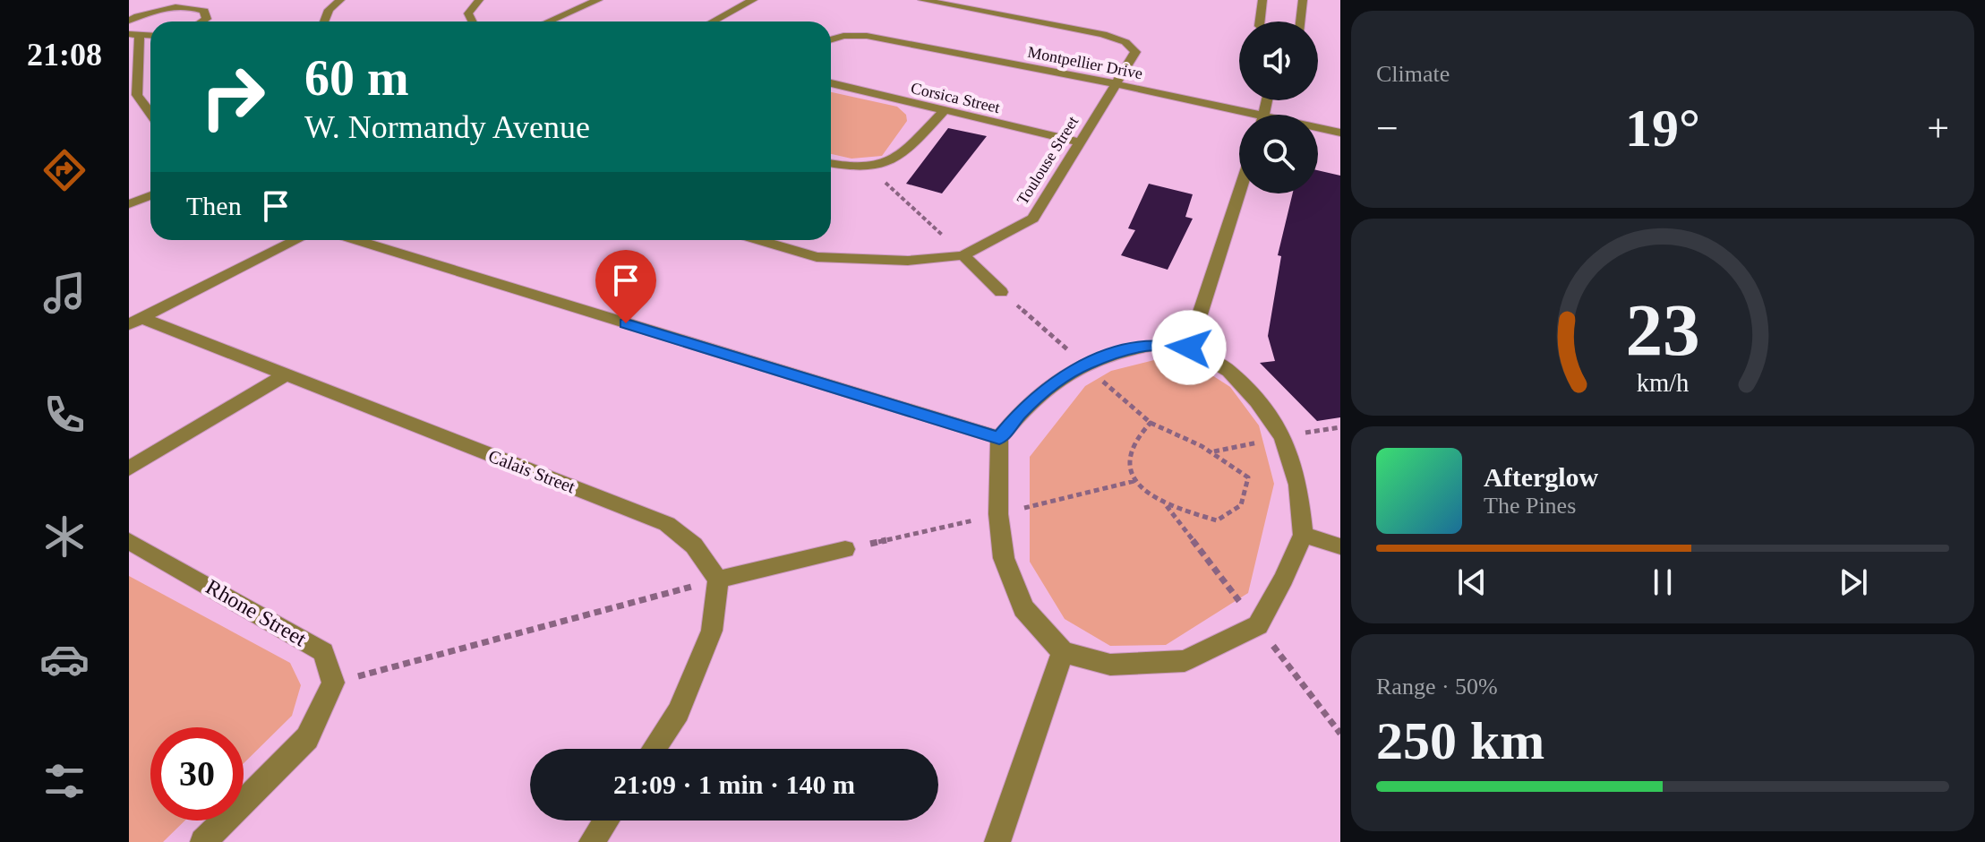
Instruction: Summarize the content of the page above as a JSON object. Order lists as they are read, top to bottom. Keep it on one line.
{"streets":{"street":["Montpellier Drive","Corsica Street","Toulouse Street","Calais Street","Rhone Street"]},"crossings":[["Montpellier Drive","Toulouse Street"],["Corsica Street","Toulouse Street"]],"page":{"tabs":"21:08","tile":["Climate",["Range · 50%","250 km"]],"turn":["60 m","W. Normandy Avenue"],"heat":["−","19°","+"],"then":"Then","song":["Afterglow","The Pines"],"limit":"30","trip":"21:09 · 1 min · 140 m","gauge":["23","km/h"]}}
